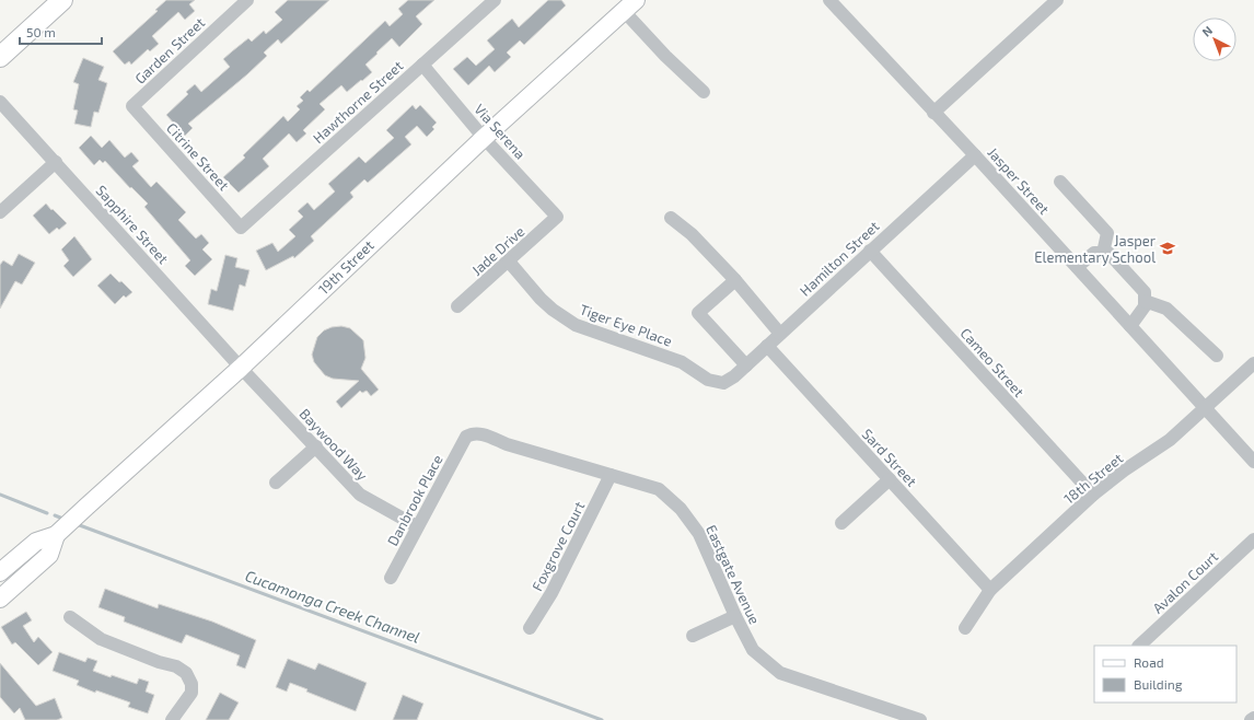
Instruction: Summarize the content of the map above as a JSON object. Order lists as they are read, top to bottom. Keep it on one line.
{"streets":{"main road":["19th Street"],"street":["Garden Street","Hawthorne Street","Via Serena","Citrine Street","Jasper Street","Sapphire Street","Jade Drive","Hamilton Street","Tiger Eye Place","Cameo Street","Baywood Way","Sard Street","18th Street","Danbrook Place","Foxgrove Court","Eastgate Avenue","Avalon Court"]},"crossings":[["Garden Street","Citrine Street"],["Hawthorne Street","Via Serena"],["Hawthorne Street","Citrine Street"],["Via Serena","Jade Drive"],["Via Serena","19th Street"],["Jasper Street","Hamilton Street"],["Jasper Street","18th Street"],["Sapphire Street","19th Street"],["Sapphire Street","Baywood Way"],["Jade Drive","Tiger Eye Place"],["Hamilton Street","Tiger Eye Place"],["Hamilton Street","Cameo Street"],["Hamilton Street","Sard Street"],["19th Street","Baywood Way"],["Cameo Street","18th Street"],["Baywood Way","Danbrook Place"],["Sard Street","18th Street"],["Danbrook Place","Eastgate Avenue"],["Foxgrove Court","Eastgate Avenue"]],"water":["Cucamonga Creek Channel"],"places":{"school or university":["Jasper Elementary School"]},"legend":["Road","Building"],"scale_bar":"50 m","north":"top left"}
